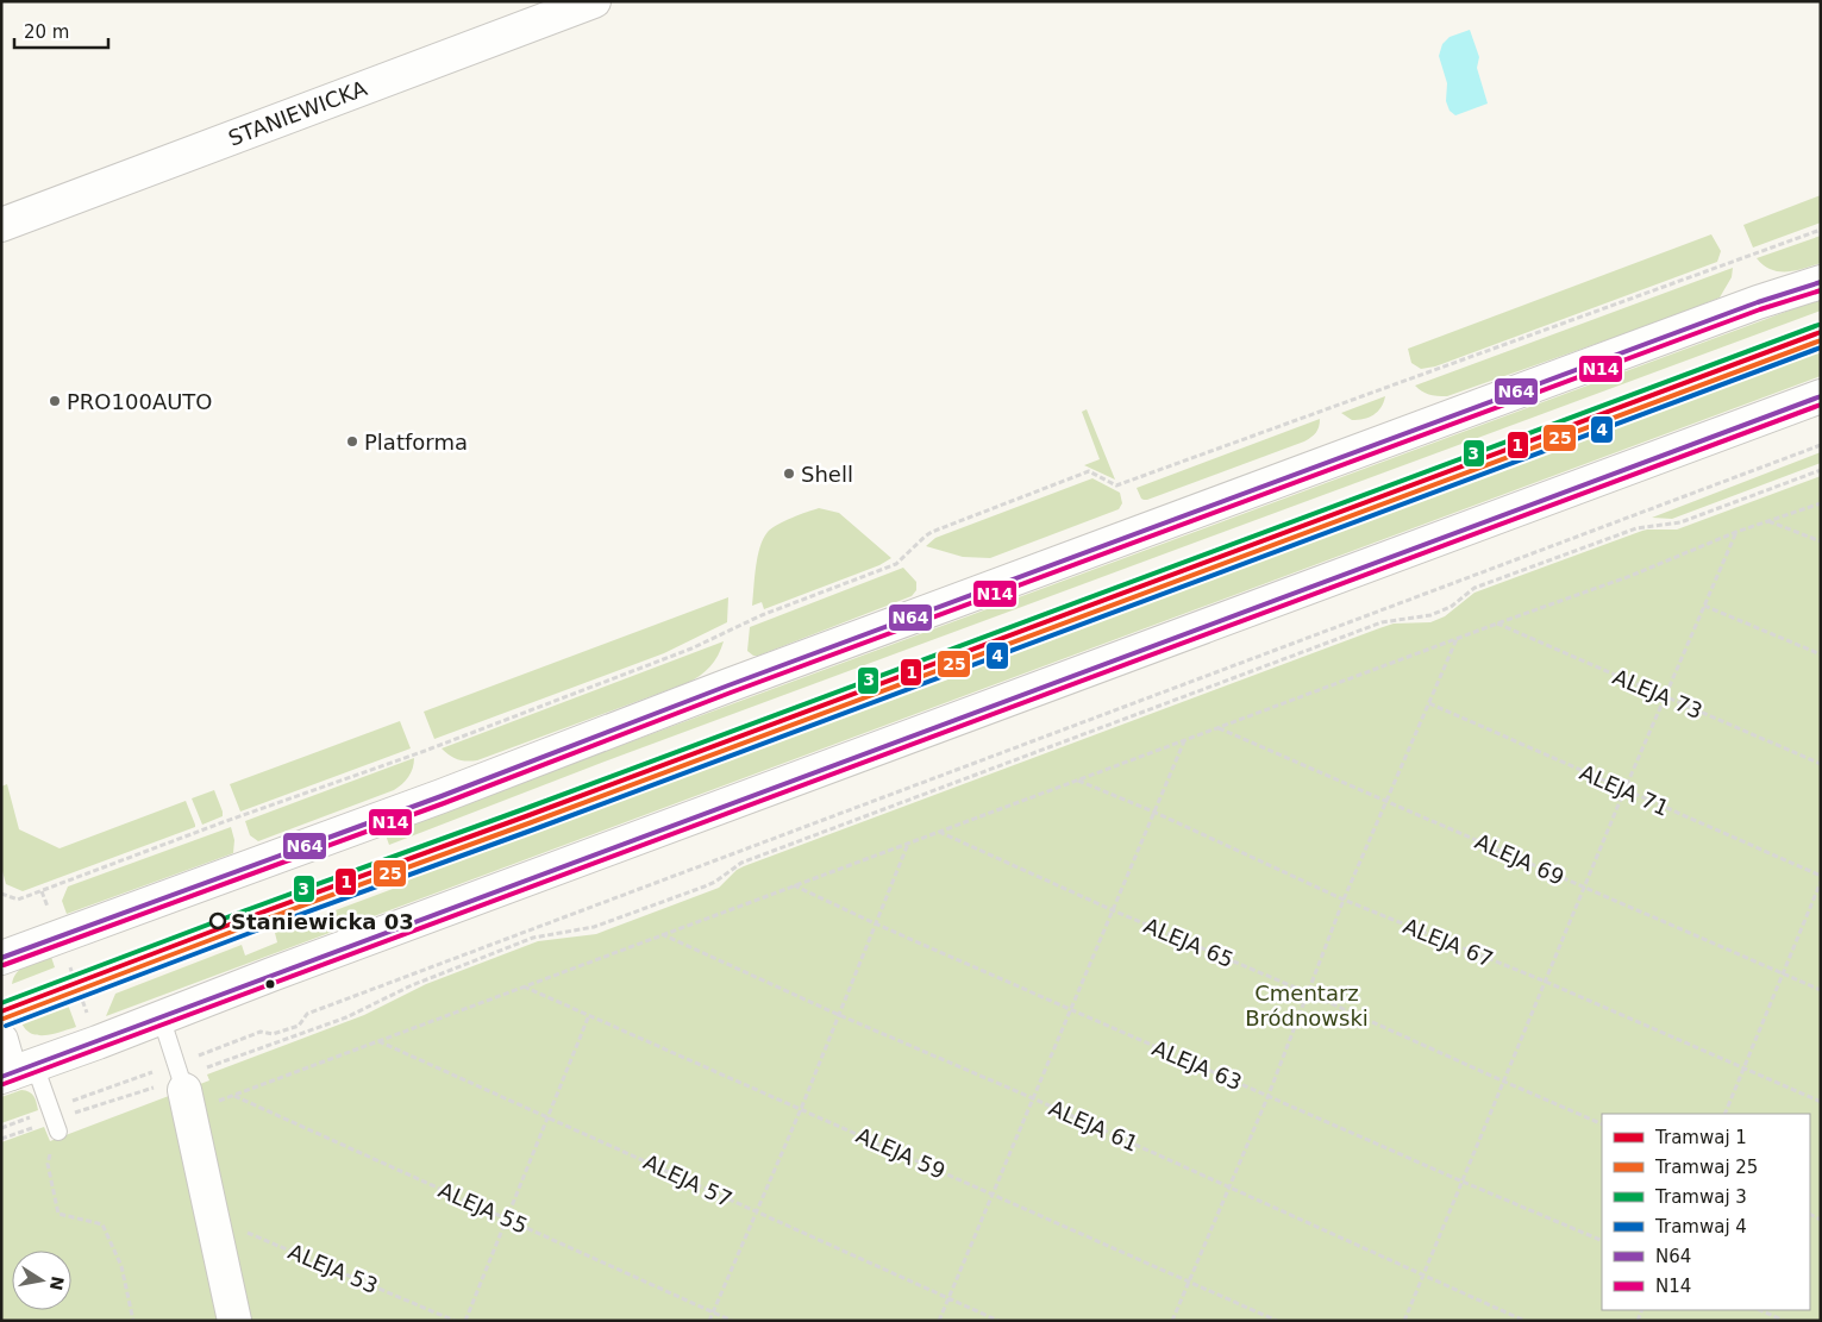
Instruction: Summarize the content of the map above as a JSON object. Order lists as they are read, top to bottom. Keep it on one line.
{"streets":{"main road":["STANIEWICKA"],"path":["ALEJA 73","ALEJA 71","ALEJA 69","ALEJA 65","ALEJA 67","ALEJA 63","ALEJA 61","ALEJA 59","ALEJA 57","ALEJA 55","ALEJA 53"]},"parks":["Cmentarz Bródnowski"],"places":["PRO100AUTO","Platforma","Shell","Staniewicka 03"],"lines":["transit line N64","transit line N14","tram line 3","tram line 1","tram line 25","tram line 4"],"legend":["Tramwaj 1","Tramwaj 25","Tramwaj 3","Tramwaj 4","N64","N14"],"scale_bar":"20 m","north":"right"}
